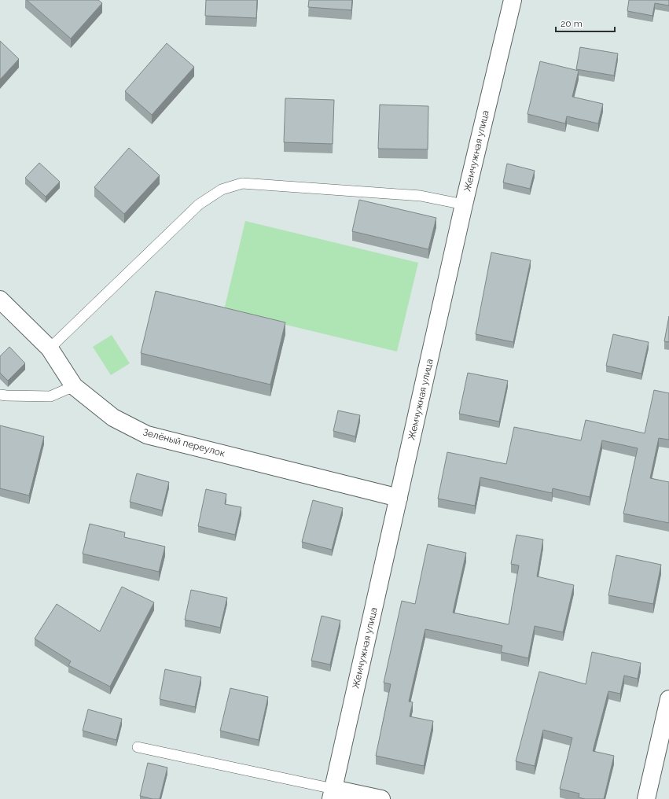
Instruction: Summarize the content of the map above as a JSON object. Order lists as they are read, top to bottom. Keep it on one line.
{"streets":{"street":["Жемчужная улица","Зелёный переулок"]},"crossings":[["Жемчужная улица","Зелёный переулок"]],"scale_bar":"20 m"}
